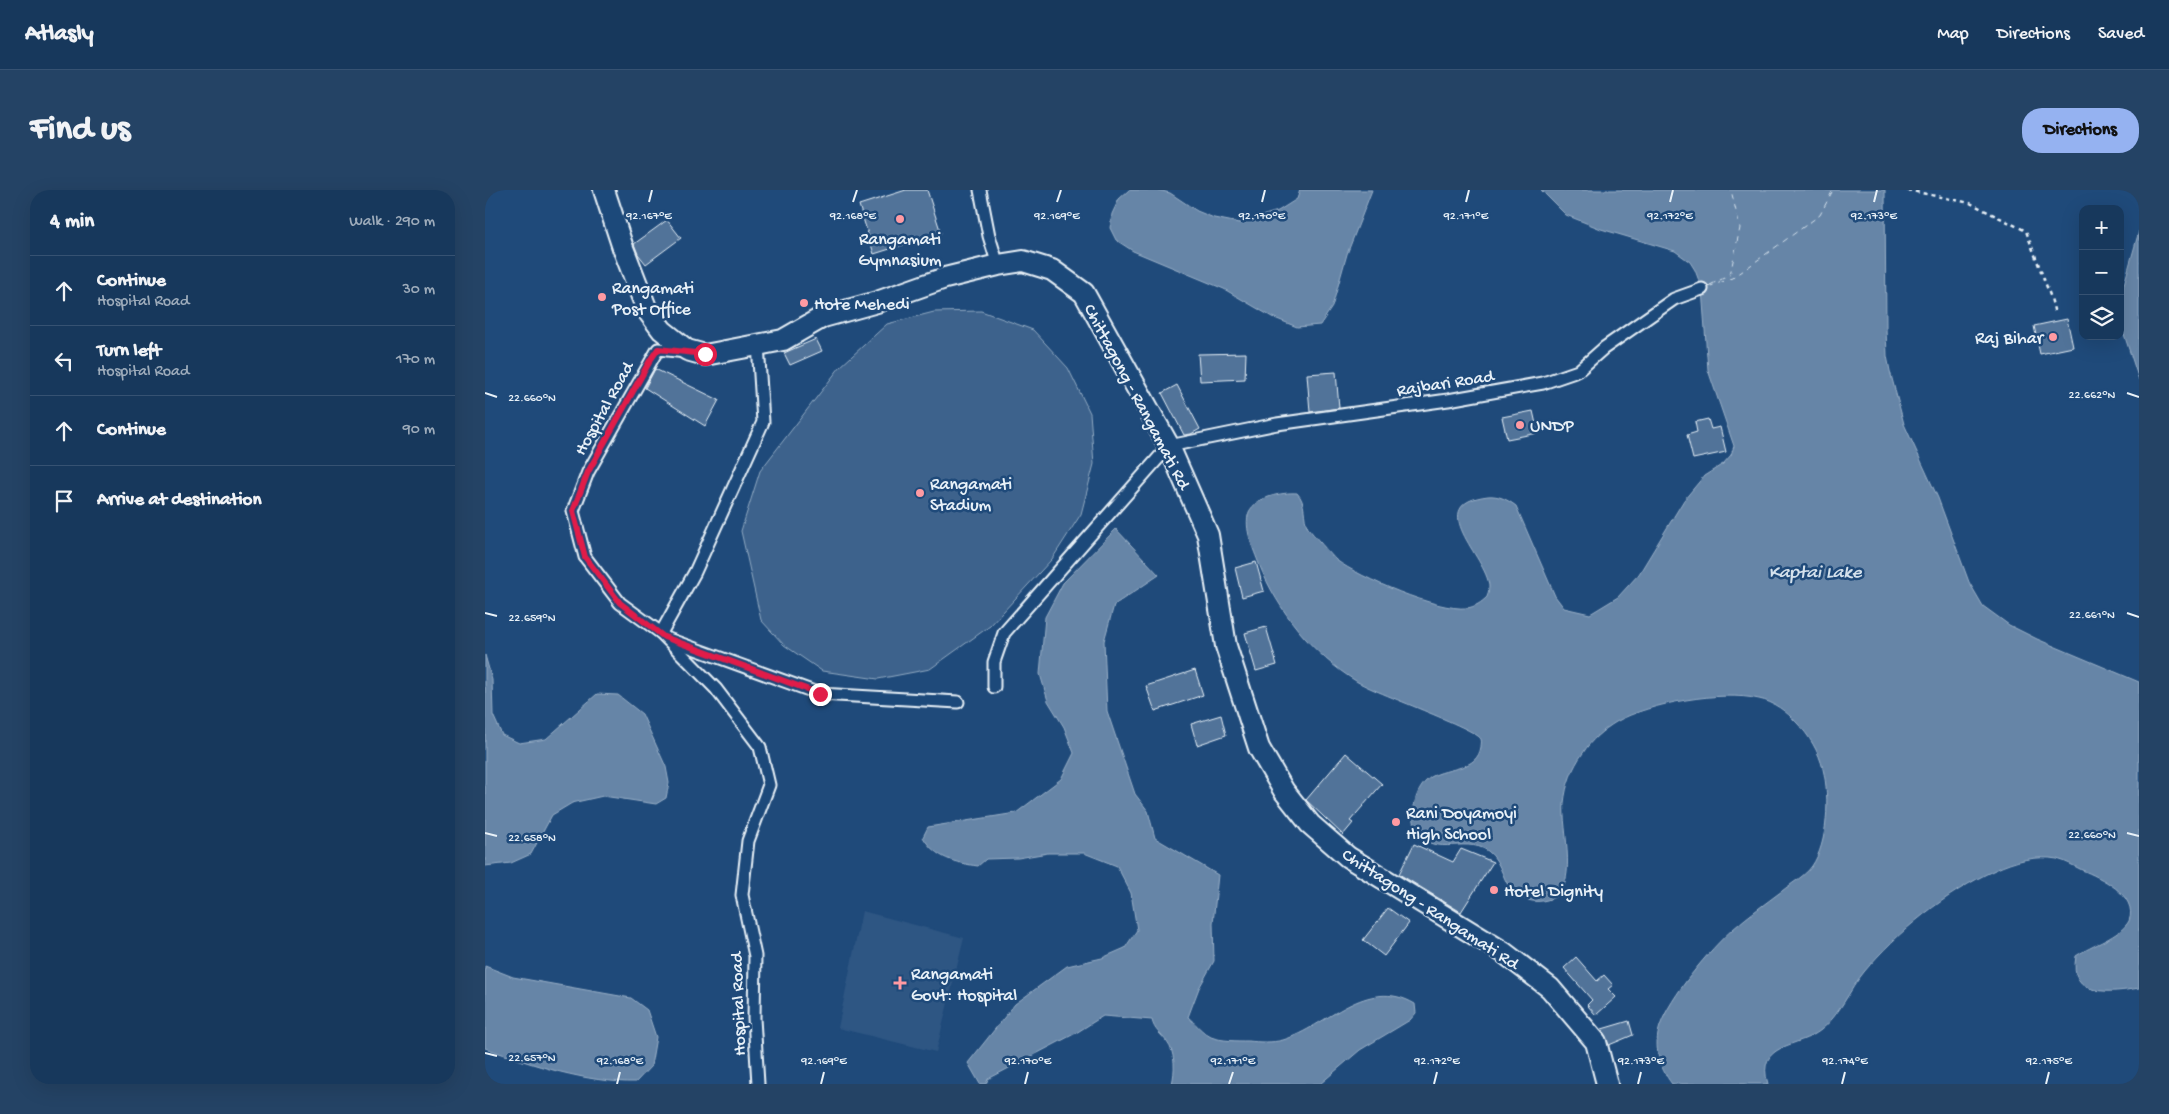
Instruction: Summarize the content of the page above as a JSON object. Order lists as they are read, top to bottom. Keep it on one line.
{"streets":{"highway":["Chittagong - Rangamati Rd"],"street":["Rajbari Road","Hospital Road"]},"crossings":[["Rajbari Road","Chittagong - Rangamati Rd"],["Chittagong - Rangamati Rd","Hospital Road"]],"water":["Kaptai Lake"],"places":{"other":["Rangamati Gymnasium","Rangamati Post Office","Hote Mehedi","Raj Bihar","UNDP","Rangamati Stadium","Rani Doyamoyi High School","Hotel Dignity"],"health":["Rangamati Govt: Hospital"]},"page":{"header":"Atlasly","nav":["Map","Directions","Saved"],"buttons":"Directions","title":"Find us","heading":["4 min","Walk · 290 m"],"map_buttons":["+","−"],"list":[["Continue","Hospital Road","30 m"],["Turn left","Hospital Road","170 m"],["Continue","90 m"],"Arrive at destination"]},"coordinates":["92.167°E","92.168°E","92.169°E","92.170°E","92.171°E","92.173°E","92.172°E","22.662°N","22.660°N","22.661°N","22.659°N","22.658°N","22.657°N","92.174°E","92.175°E"]}
